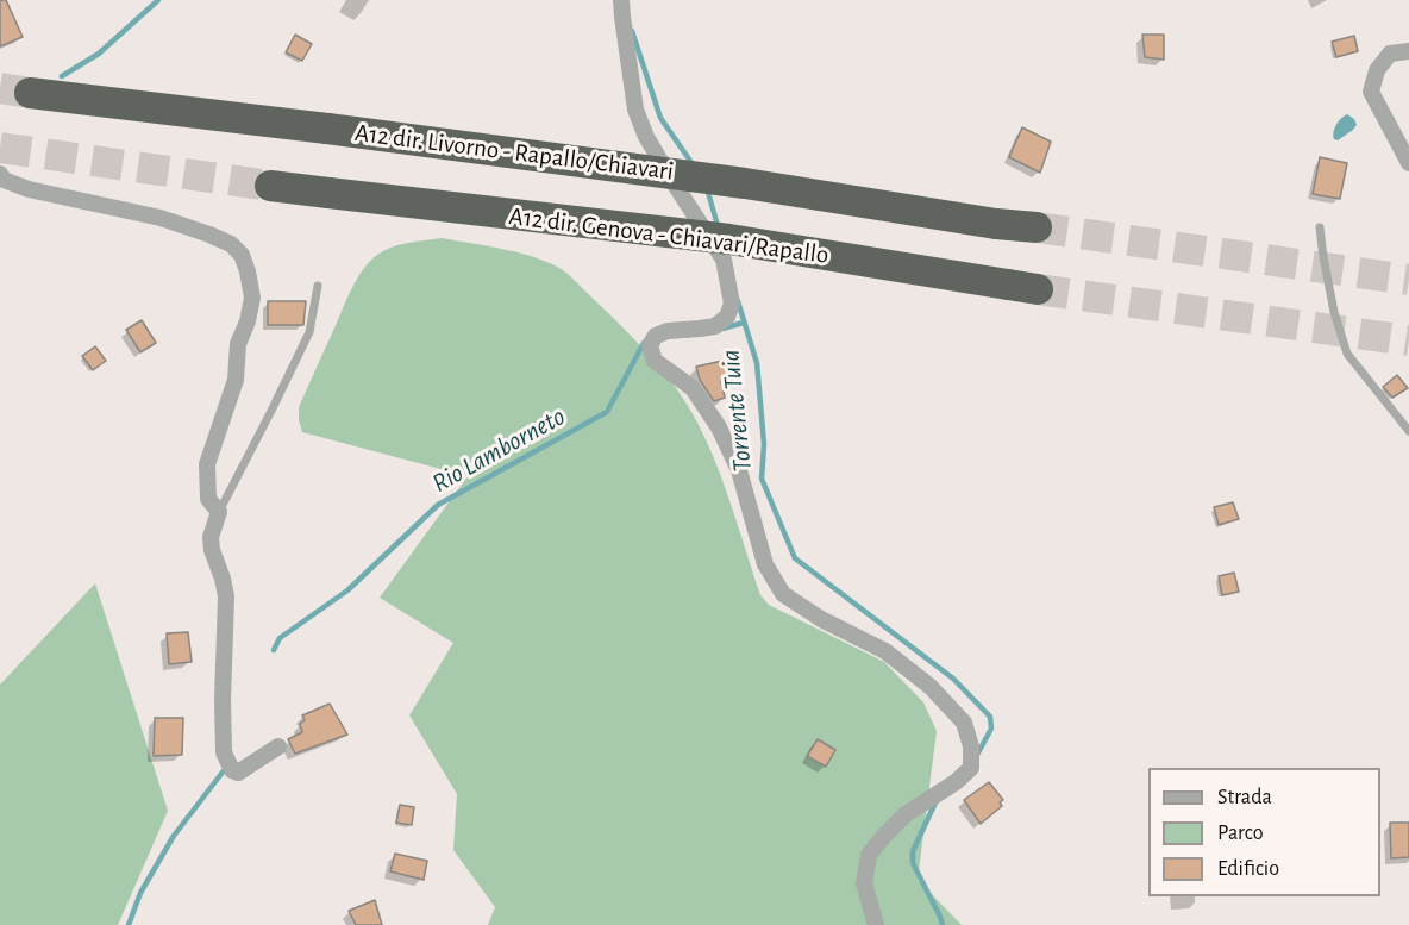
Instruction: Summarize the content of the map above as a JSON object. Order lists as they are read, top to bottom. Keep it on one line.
{"streets":{"highway":["A12 dir. Livorno - Rapallo/Chiavari","A12 dir. Genova - Chiavari/Rapallo"]},"water":["Torrente Tuia","Rio Lamborneto"],"legend":["Strada","Parco","Edificio"]}
